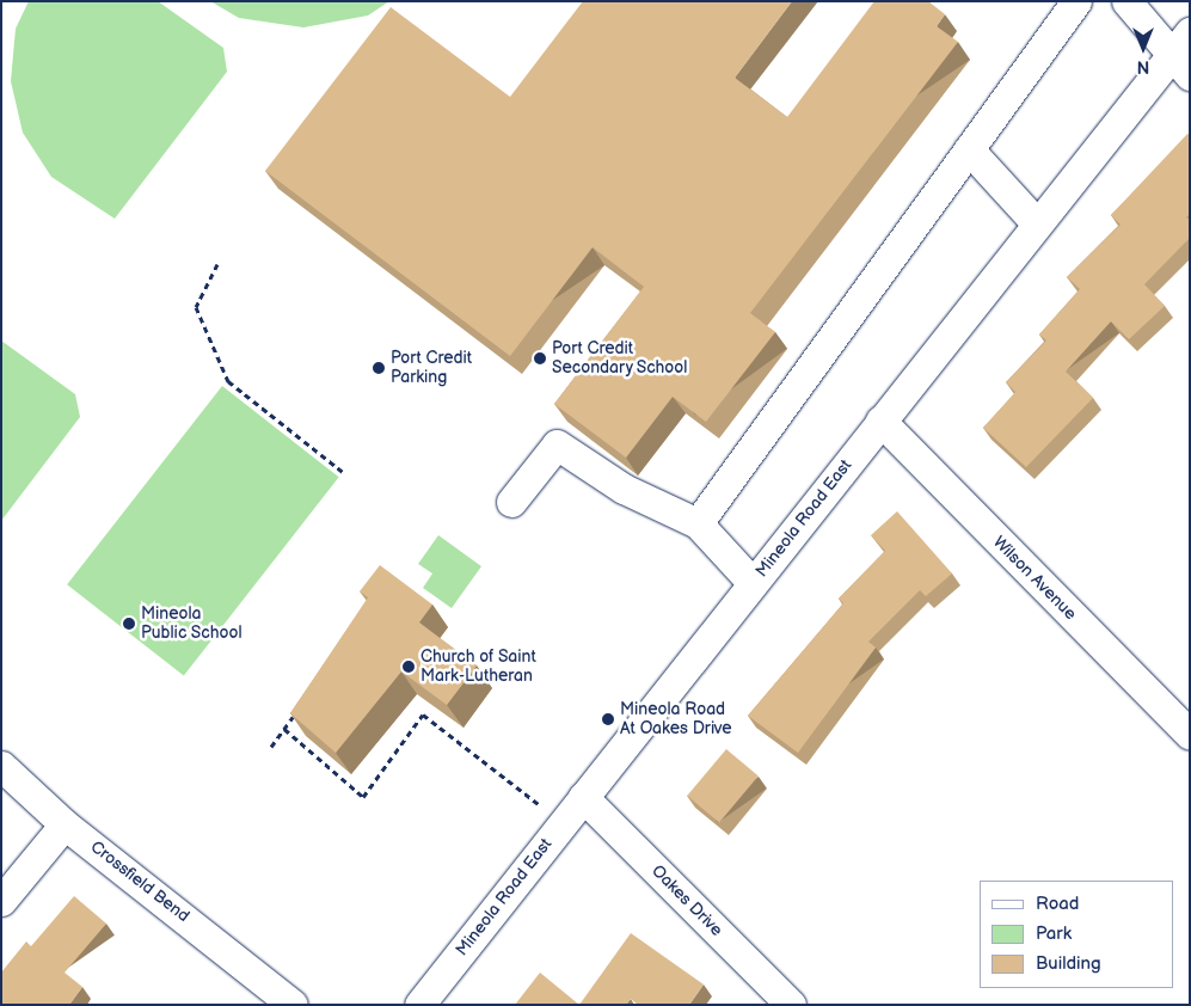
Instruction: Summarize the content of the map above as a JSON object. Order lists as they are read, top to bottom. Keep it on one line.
{"streets":{"street":["Mineola Road East","Wilson Avenue","Crossfield Bend","Oakes Drive"]},"crossings":[["Mineola Road East","Wilson Avenue"],["Mineola Road East","Oakes Drive"]],"places":["Port Credit Secondary School","Port Credit Parking","Mineola Public School","Church of Saint Mark-Lutheran","Mineola Road At Oakes Drive"],"legend":["Road","Park","Building"],"north":"bottom"}
